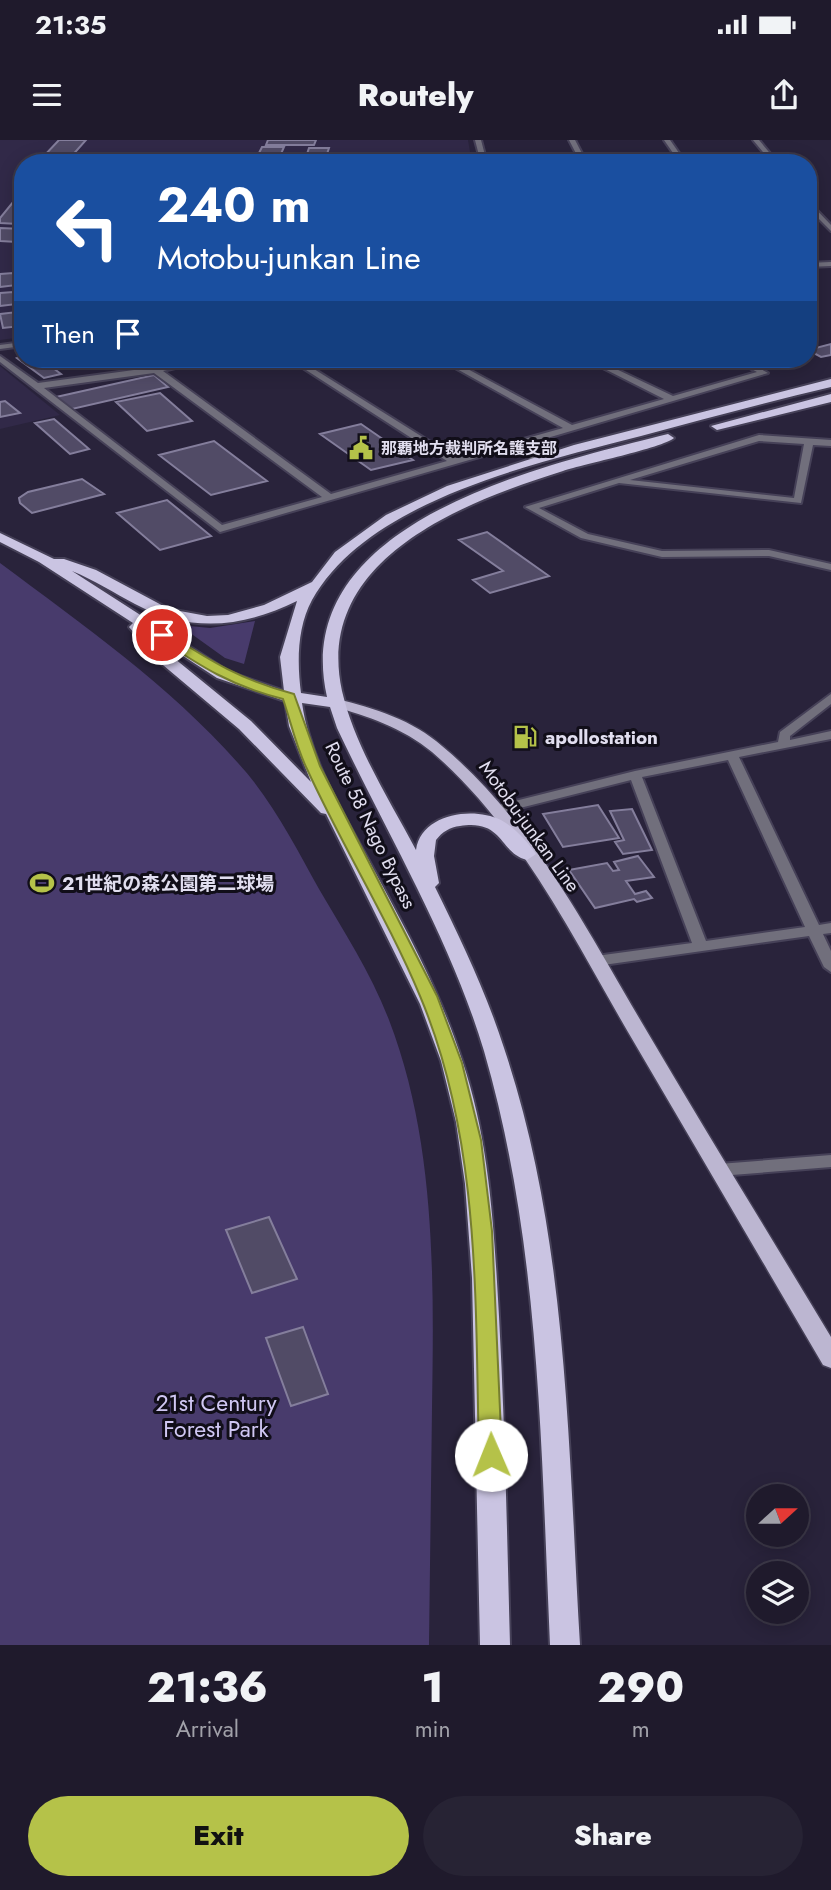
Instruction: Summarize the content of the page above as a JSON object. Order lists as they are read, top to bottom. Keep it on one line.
{"streets":{"highway":["Route 58 Nago Bypass","Motobu-junkan Line"]},"crossings":[["Route 58 Nago Bypass","Motobu-junkan Line"]],"parks":["21st Century Forest Park"],"places":{"public building":["那覇地方裁判所名護支部"],"fuel station":["apollostation"],"sports":["21世紀の森公園第二球場"]},"north":"right","page":{"status":"21:35","header":"Routely","turn":["240 m","Motobu-junkan Line"],"then":"Then","eta":["21:36","Arrival","1","min","290","m"],"buttons":["Exit","Share"]}}
